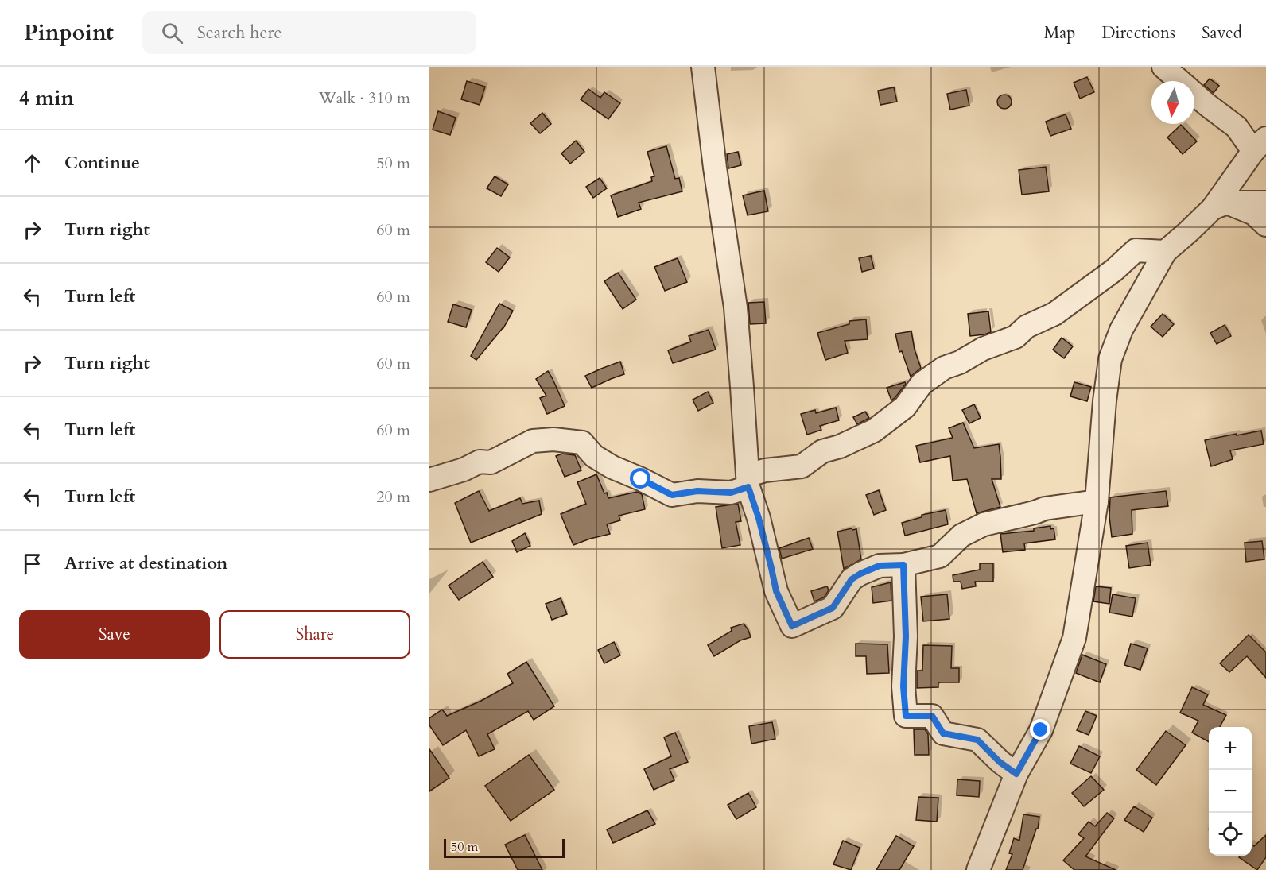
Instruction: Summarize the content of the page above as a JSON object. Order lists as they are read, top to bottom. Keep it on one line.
{"scale_bar":"50 m","north":"bottom","page":{"header":"Pinpoint","search":"Search here","nav":["Map","Directions","Saved"],"heading":["4 min","Walk · 310 m"],"list":[["Continue","50 m"],["Turn right","60 m"],["Turn left","60 m"],["Turn right","60 m"],["Turn left","60 m"],["Turn left","20 m"],"Arrive at destination"],"buttons":["Save","Share"],"map_buttons":["+","−"],"scale":"50 m"}}
